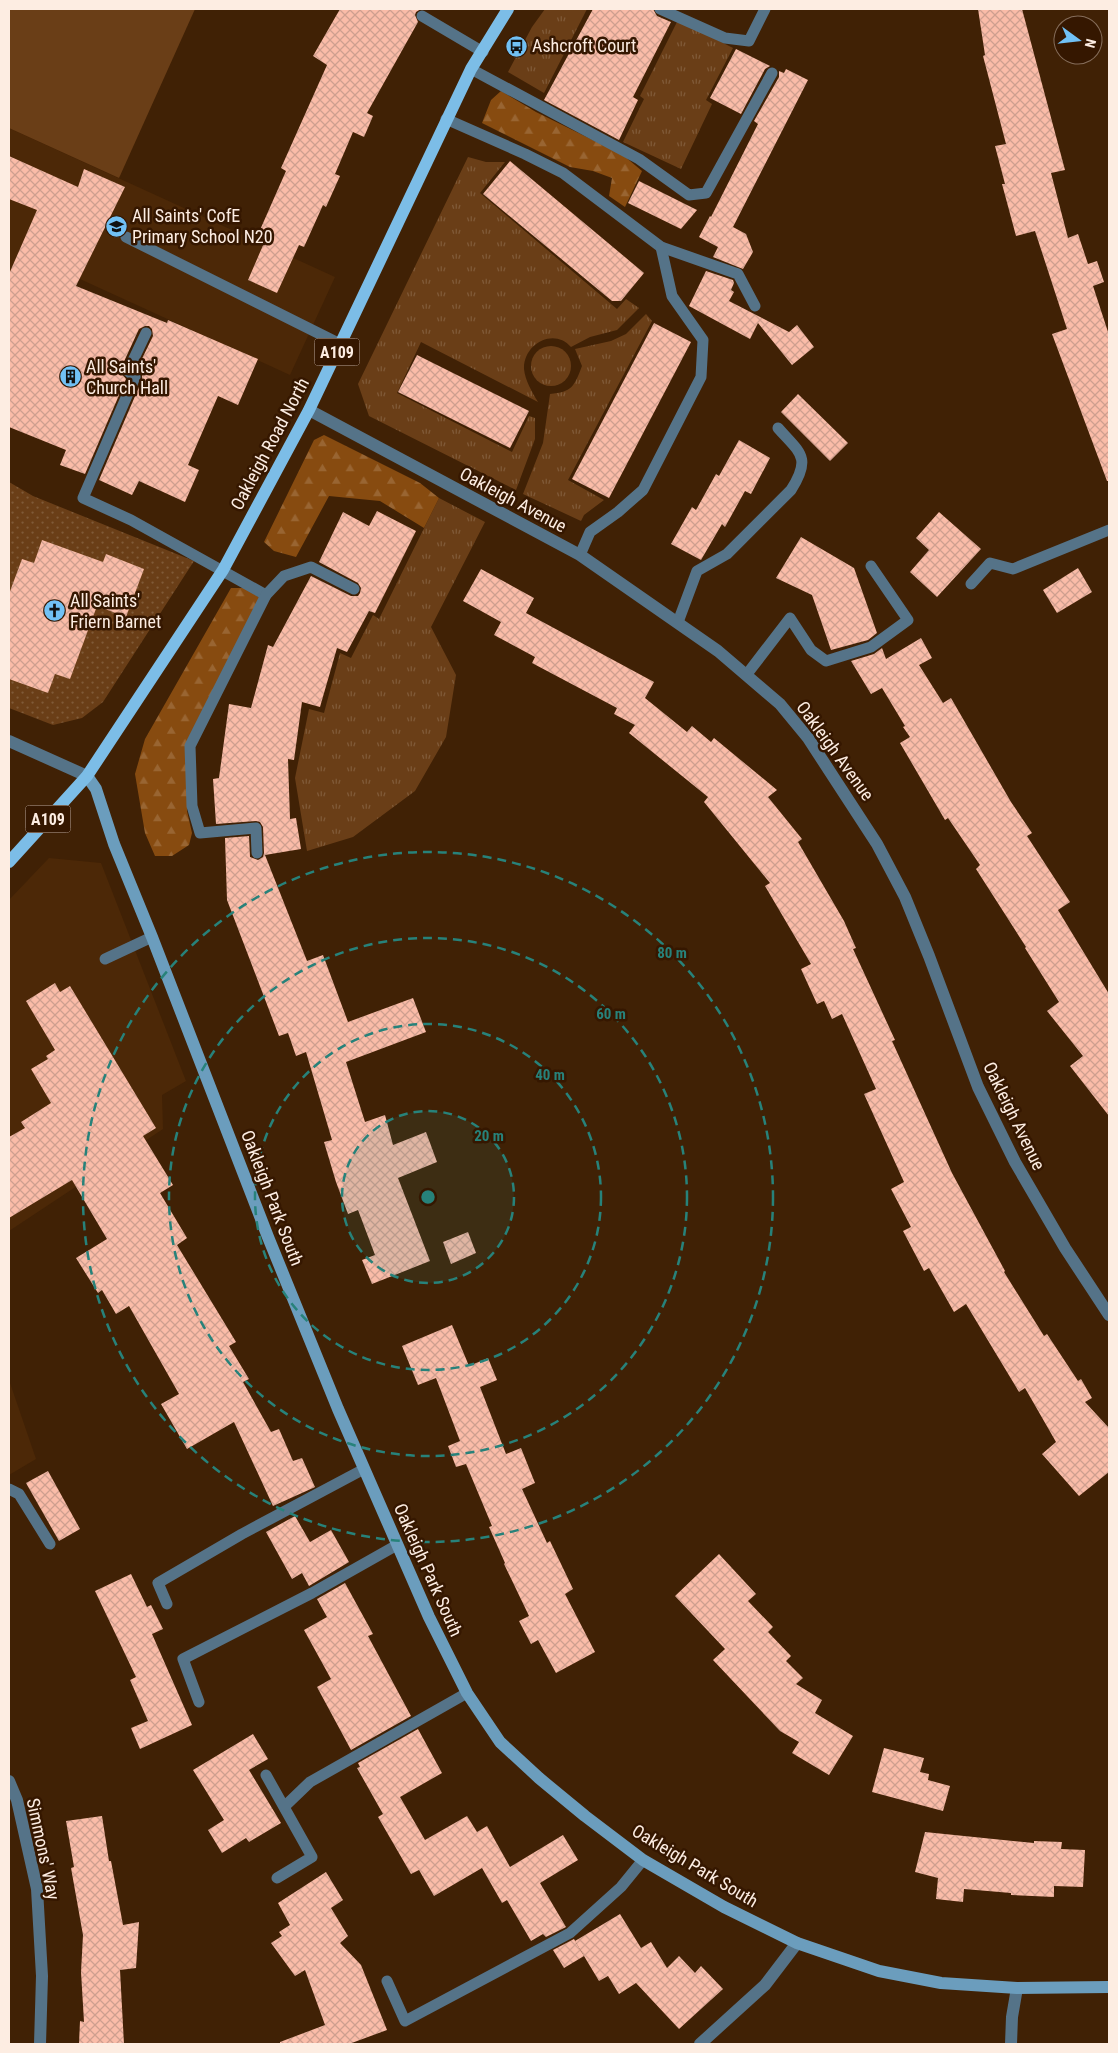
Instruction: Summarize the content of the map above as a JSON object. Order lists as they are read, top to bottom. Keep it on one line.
{"streets":{"main road":["A109","Oakleigh Road North"],"street":["Oakleigh Avenue","Oakleigh Park South","Simmons' Way"]},"crossings":[["Oakleigh Road North","Oakleigh Avenue"],["Oakleigh Road North","Oakleigh Park South"]],"places":{"bus stop":["Ashcroft Court"],"school or university":["All Saints' CofE Primary School N20"],"building":["All Saints' Church Hall"],"church":["All Saints' Friern Barnet"]},"north":"right","rings":["80 m","60 m","40 m","20 m"]}
